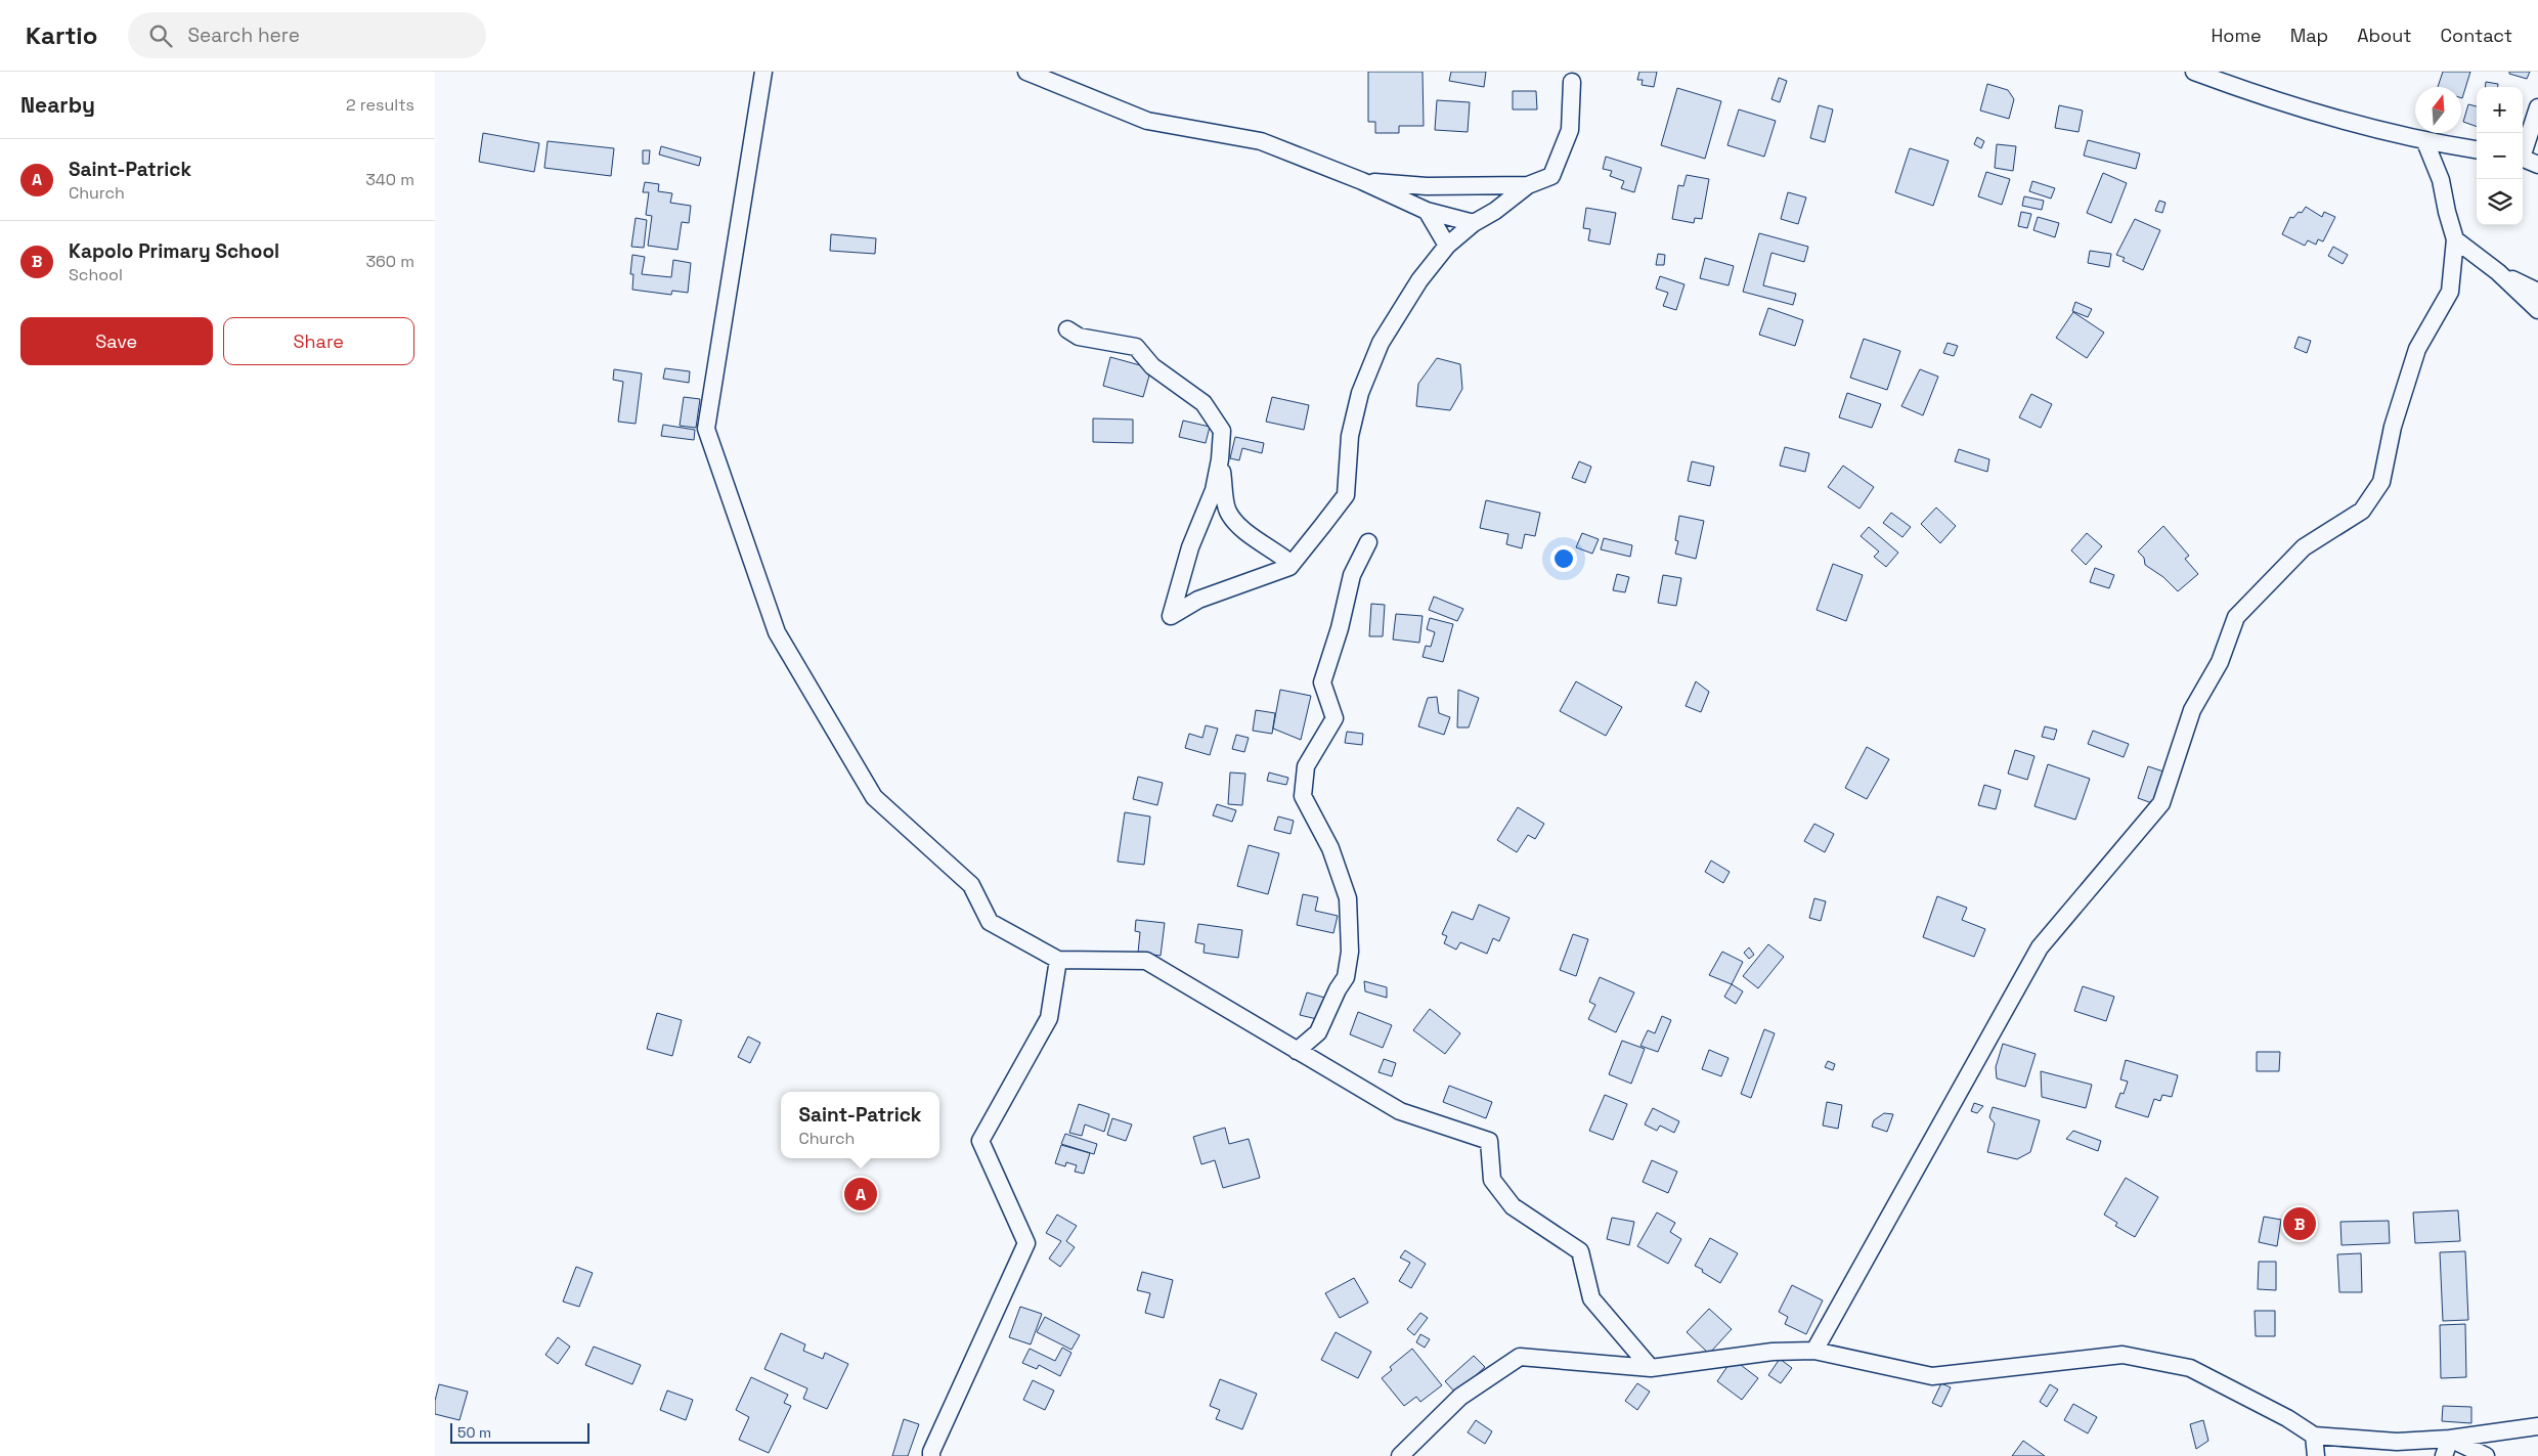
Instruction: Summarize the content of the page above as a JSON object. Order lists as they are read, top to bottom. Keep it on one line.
{"scale_bar":"50 m","north":"top","page":{"header":"Kartio","search":"Search here","nav":["Home","Map","About","Contact"],"heading":["Nearby","2 results"],"map_buttons":["+","−"],"list":[{"mark":"A","name":"Saint-Patrick","note":"Church","value":"340 m"},{"mark":"B","name":"Kapolo Primary School","note":"School","value":"360 m"}],"buttons":["Save","Share"],"popup":["Saint-Patrick","Church"],"pins":["A","B"],"scale":"50 m"}}
